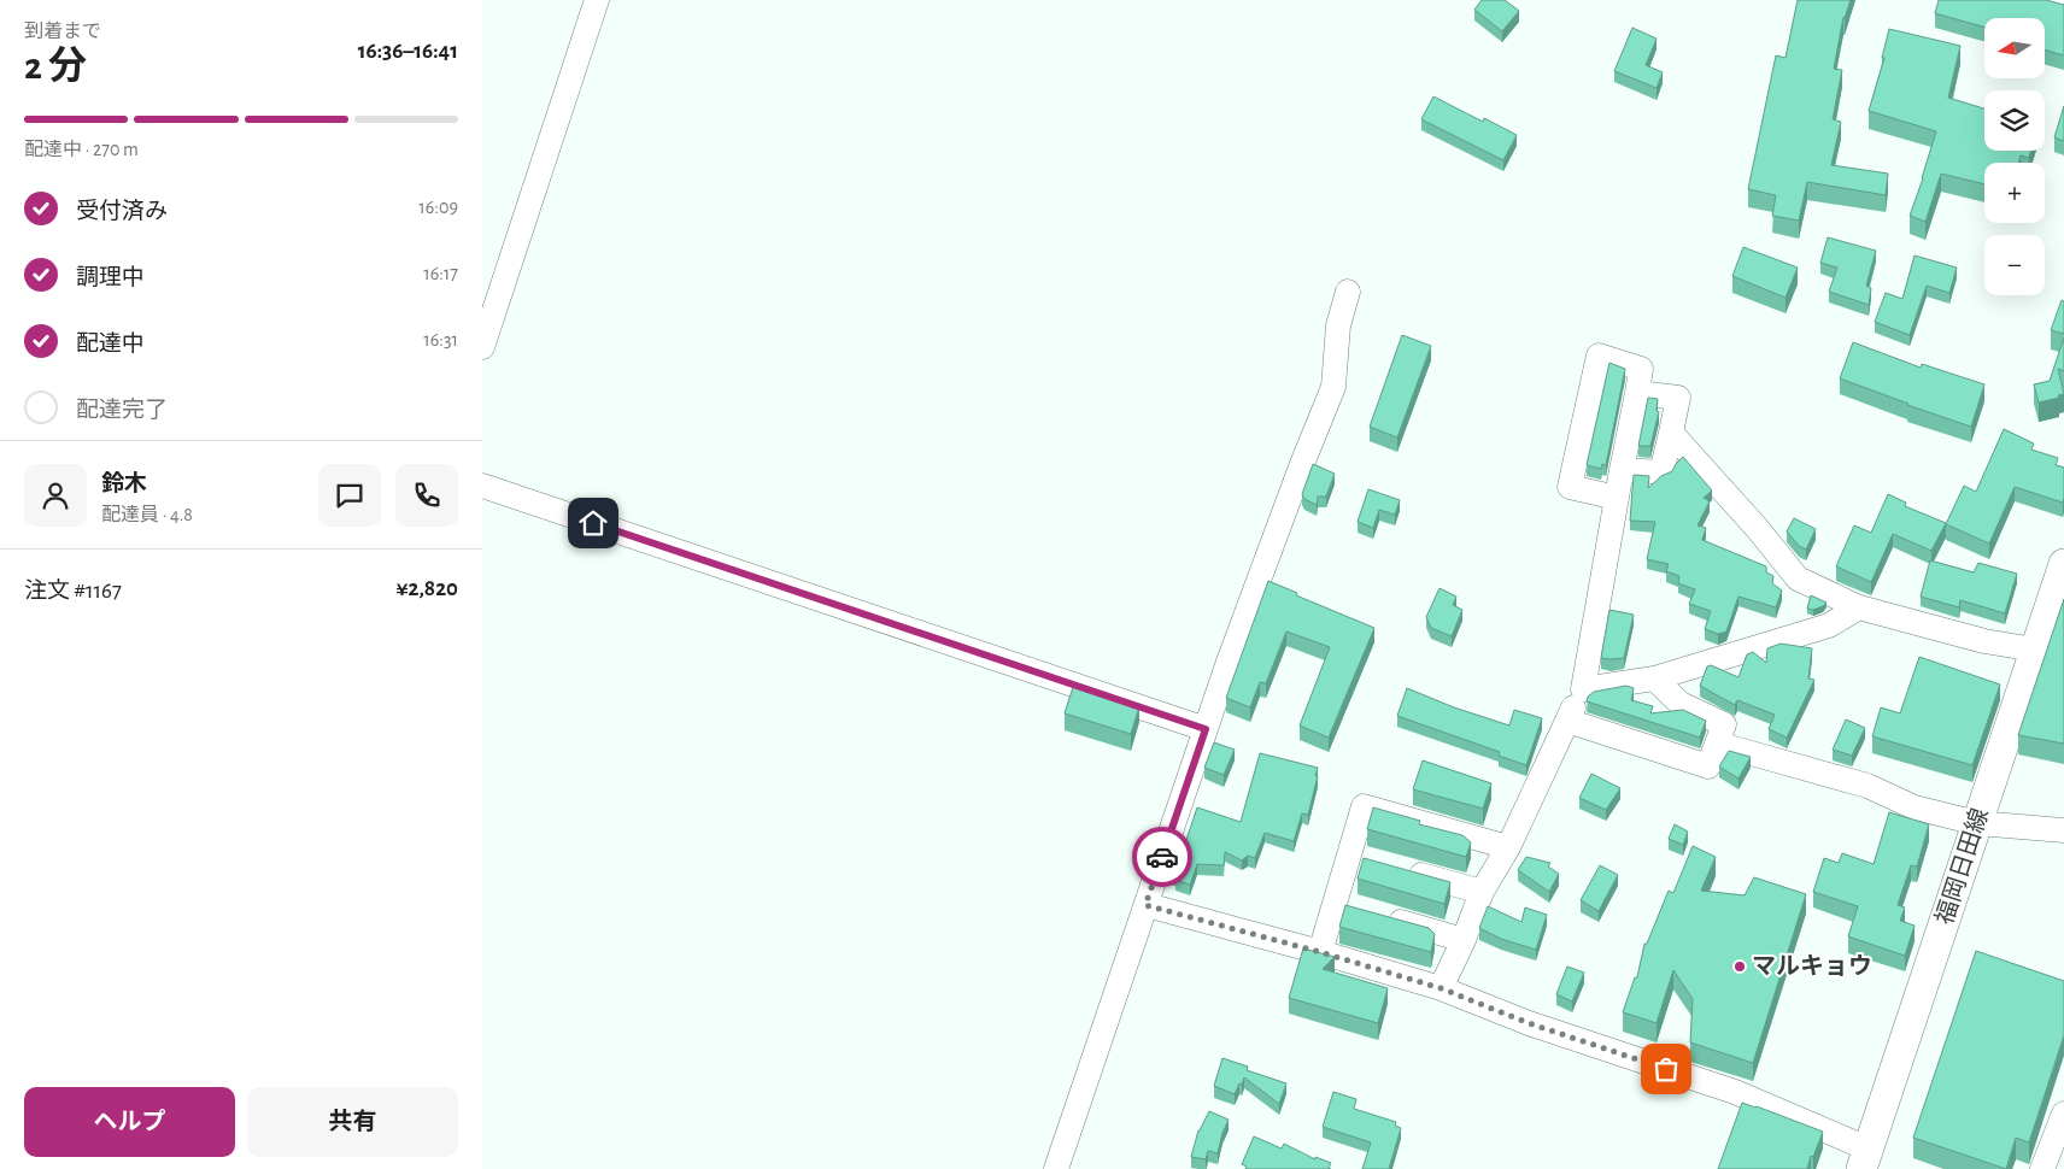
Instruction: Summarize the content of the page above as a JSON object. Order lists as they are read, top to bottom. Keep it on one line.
{"streets":{"main road":["福岡日田線"]},"places":["マルキョウ"],"north":"left","page":{"heading":["2 分","到着まで","16:36–16:41"],"panel":["鈴木","配達員 · 4.8","注文 #1167","¥2,820"],"map_buttons":["+","−"],"bar":"配達中 · 270 m","list":[["受付済み","16:09"],["調理中","16:17"],["配達中","16:31"],"配達完了"],"buttons":["ヘルプ","共有"]}}
